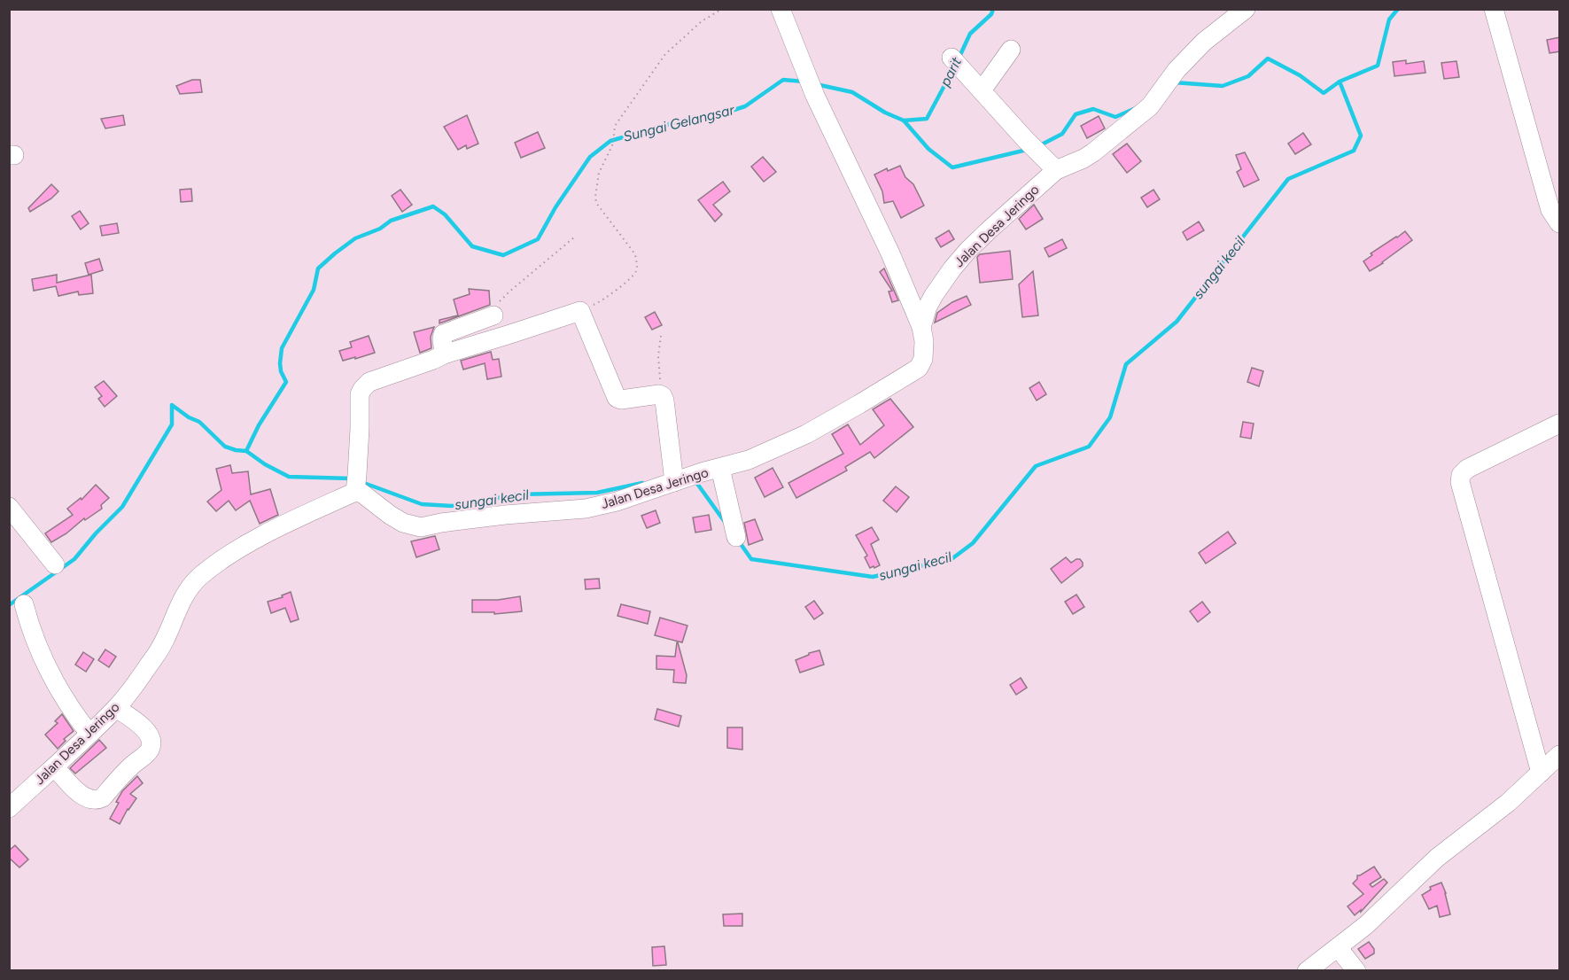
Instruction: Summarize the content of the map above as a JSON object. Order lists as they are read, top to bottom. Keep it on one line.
{"streets":{"street":["Jalan Desa Jeringo"]},"water":["parit","Sungai Gelangsar","sungai kecil"]}
